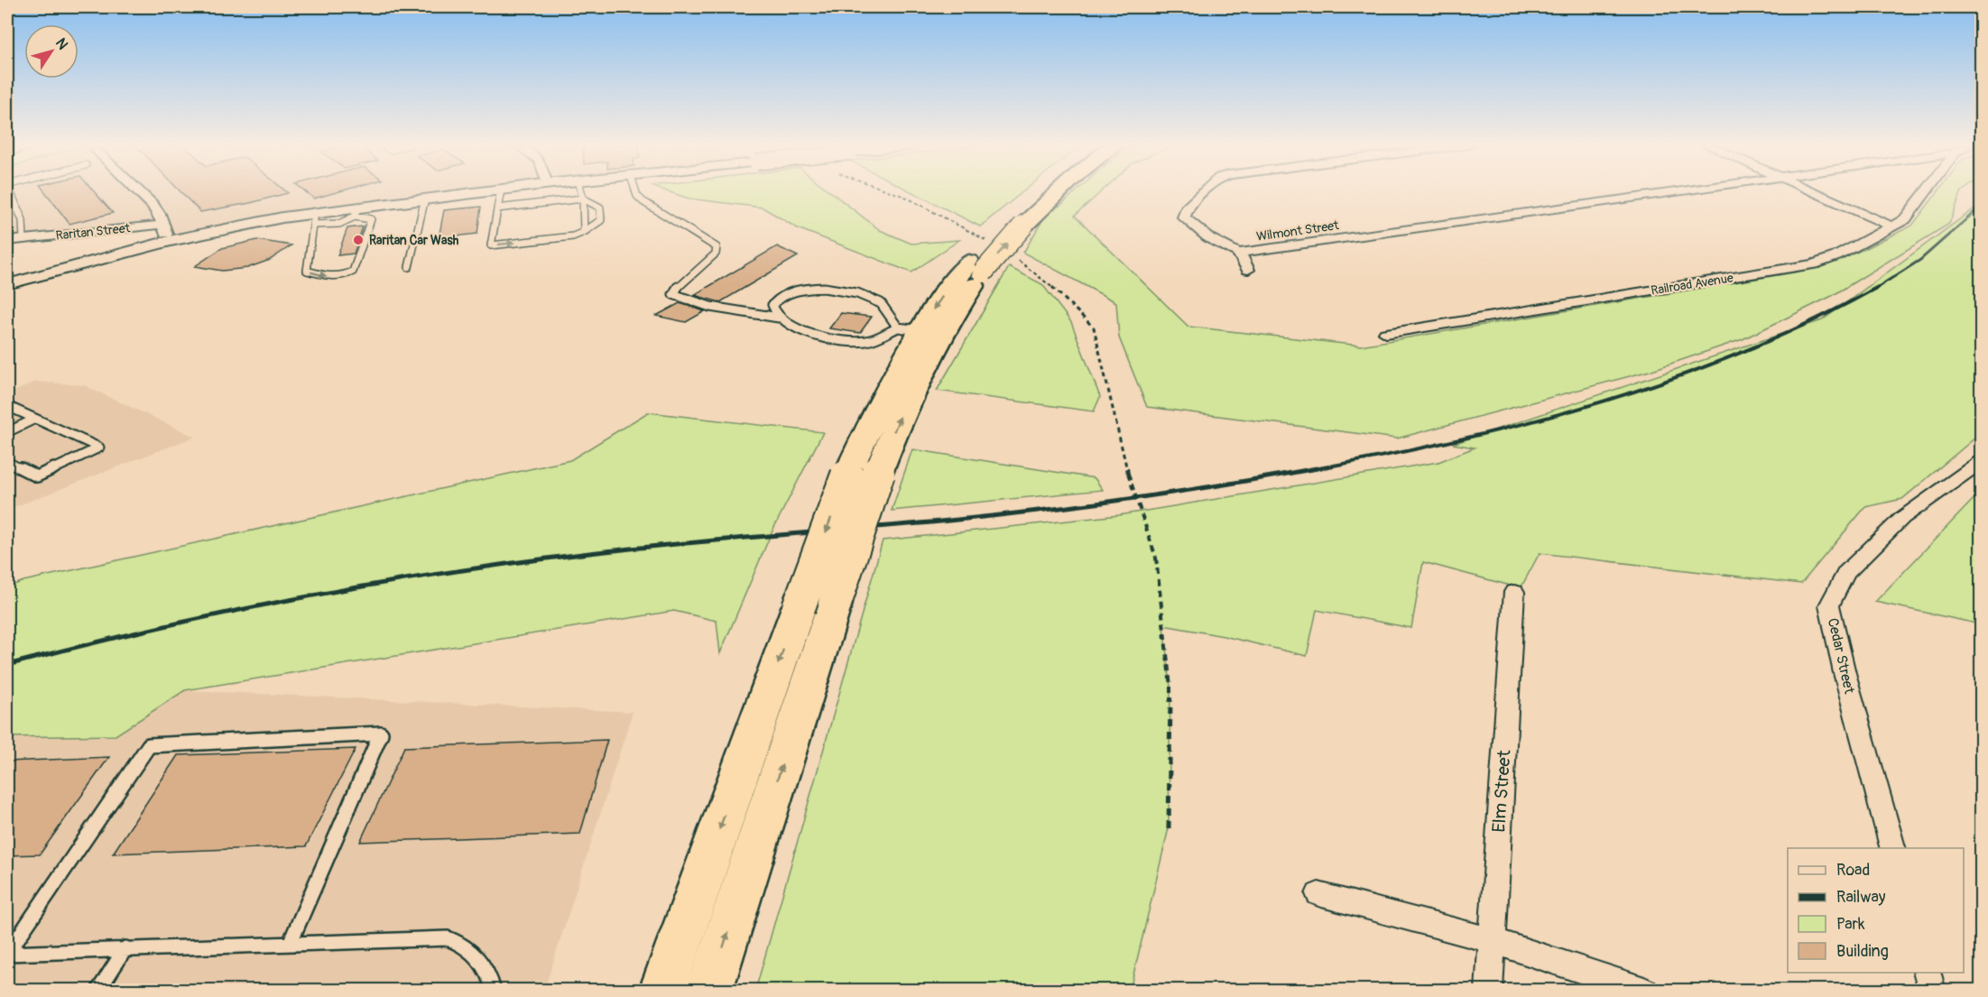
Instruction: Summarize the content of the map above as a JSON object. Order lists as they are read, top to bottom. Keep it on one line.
{"streets":{"street":["Wilmont Street","Raritan Street","Railroad Avenue","Cedar Street","Elm Street"]},"places":["Raritan Car Wash"],"legend":["Road","Railway","Park","Building"],"north":"top right"}
